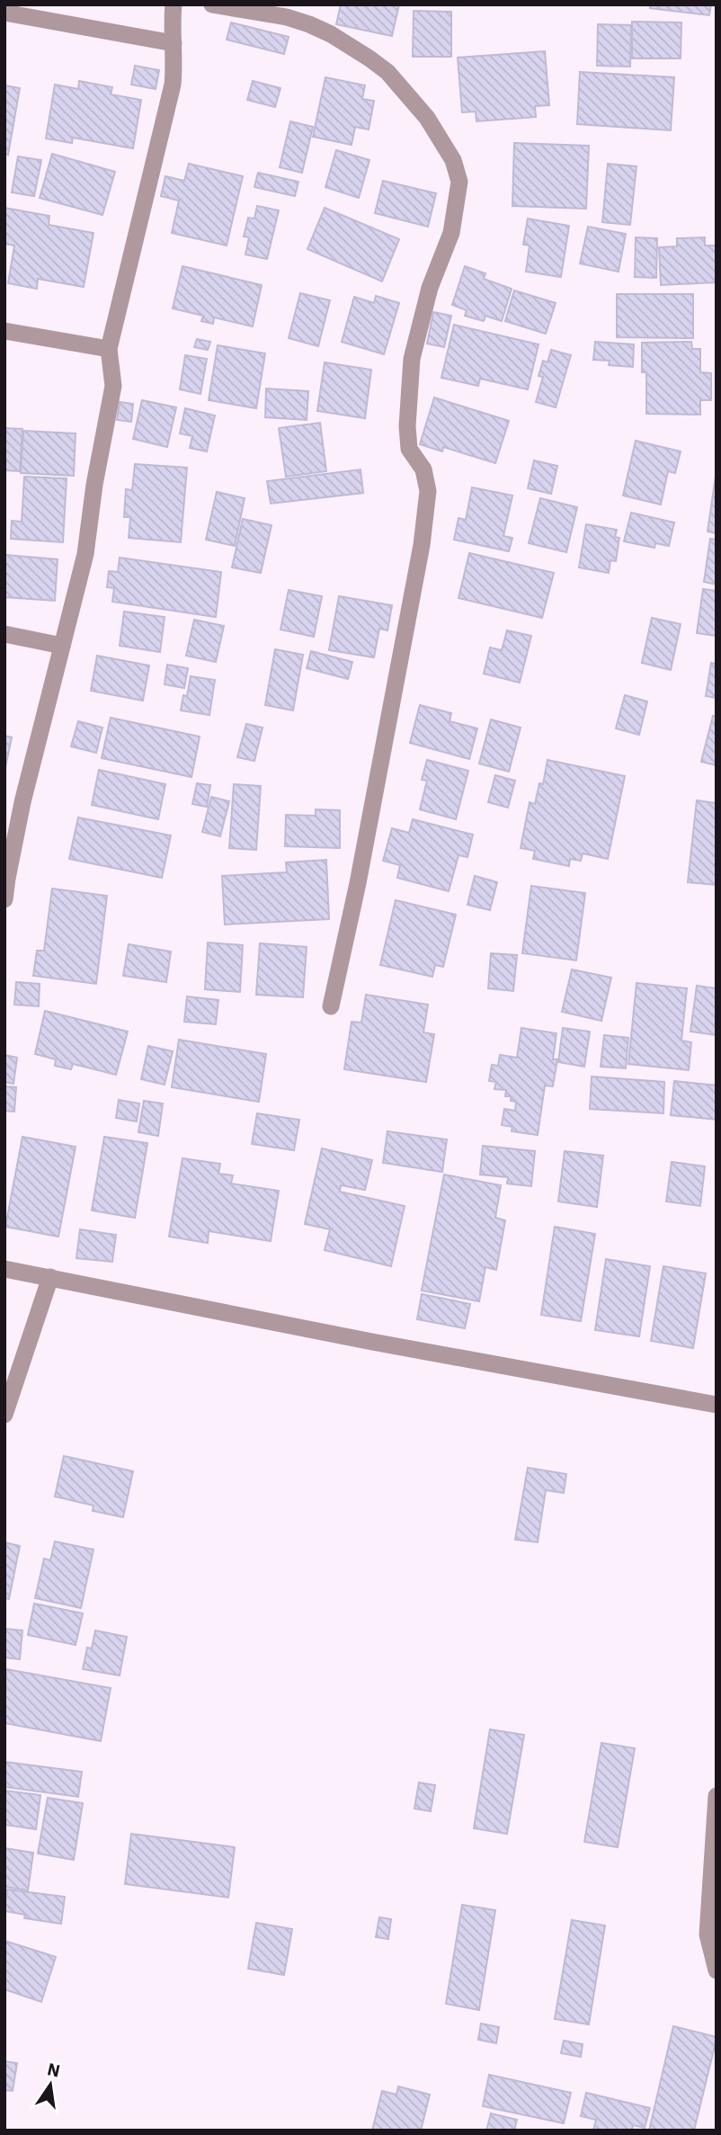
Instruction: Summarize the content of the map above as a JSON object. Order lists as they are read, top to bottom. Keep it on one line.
{"north":"top"}
